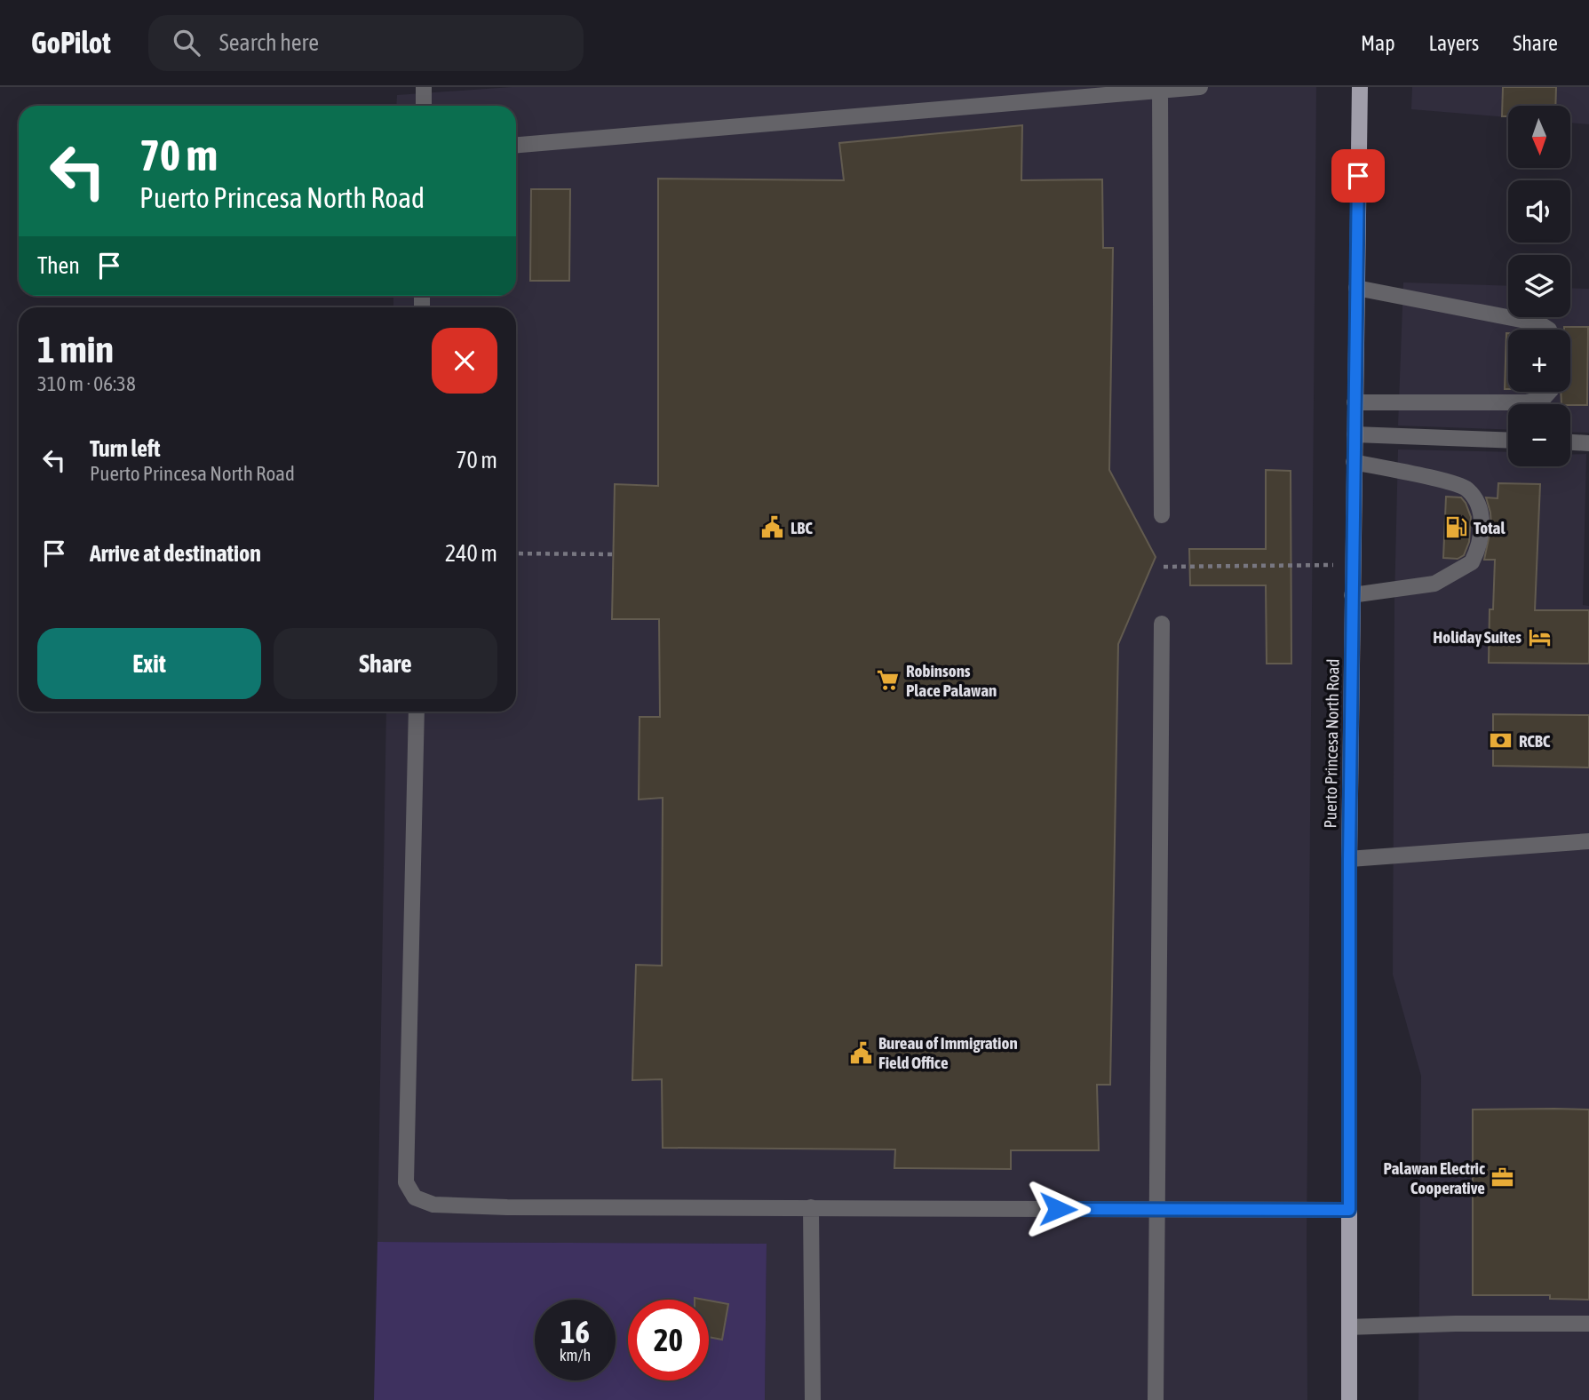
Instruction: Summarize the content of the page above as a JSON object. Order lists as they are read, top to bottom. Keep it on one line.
{"streets":{"main road":["Puerto Princesa North Road"]},"places":{"public building":["LBC","Bureau of Immigration Field Office"],"fuel station":["Total"],"hotel":["Holiday Suites"],"supermarket":["Robinsons Place Palawan"],"bank":["RCBC"],"office":["Palawan Electric Cooperative"]},"north":"bottom","page":{"header":"GoPilot","search":"Search here","nav":["Map","Layers","Share"],"map_buttons":["+","−"],"turn":["70 m","Puerto Princesa North Road"],"then":"Then","heading":["1 min","310 m · 06:38"],"list":[{"name":"Turn left","note":"Puerto Princesa North Road","value":"70 m"},{"name":"Arrive at destination","value":"240 m"}],"buttons":["Exit","Share"],"speed":"16 km/h","limit":"20"}}
